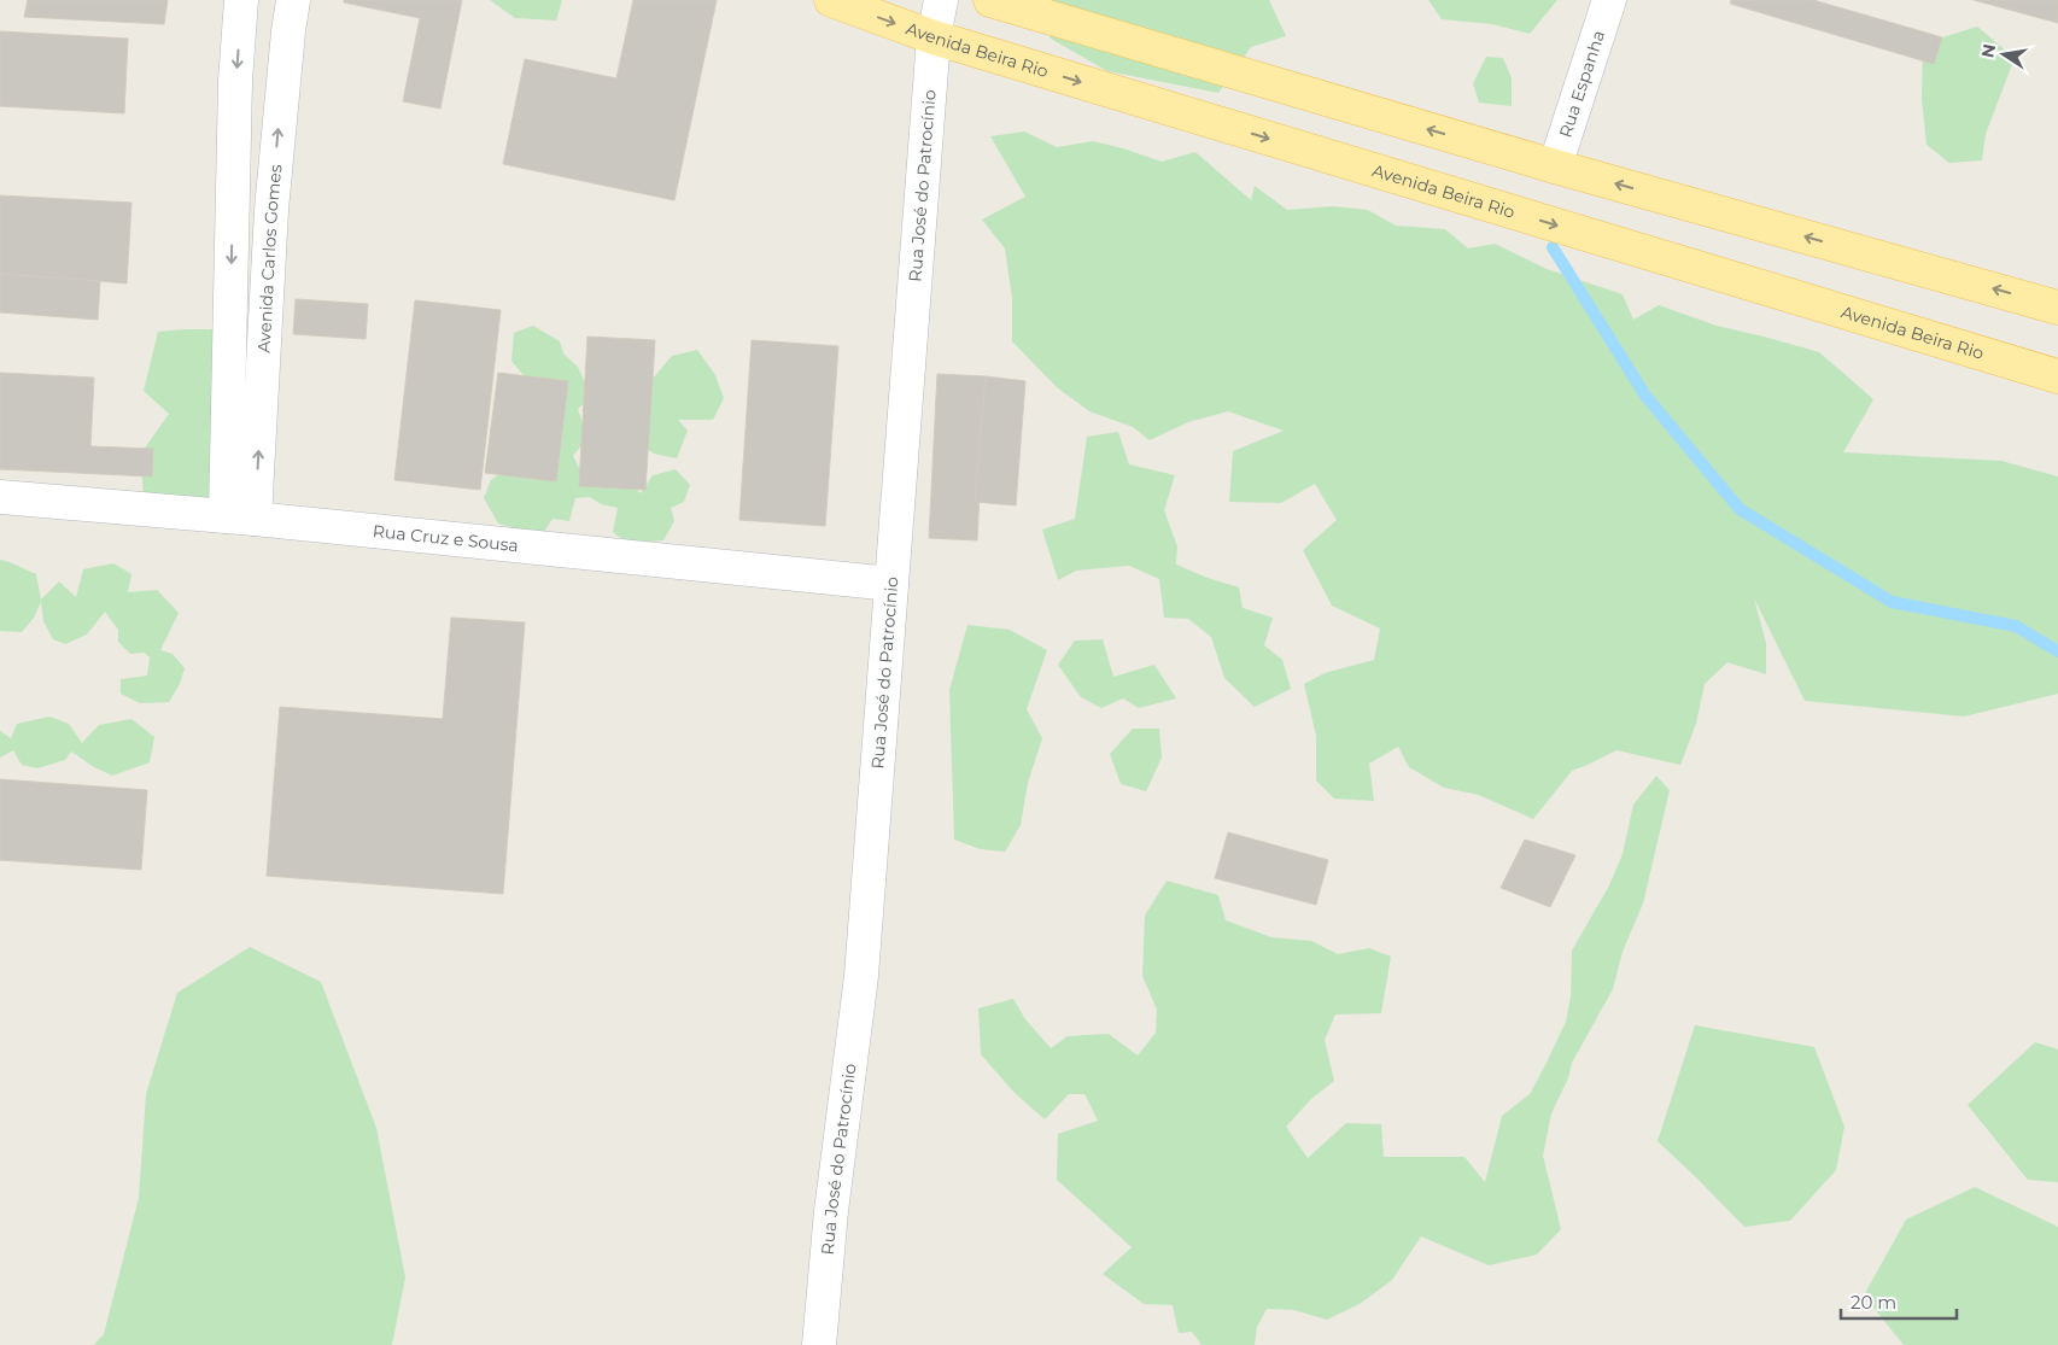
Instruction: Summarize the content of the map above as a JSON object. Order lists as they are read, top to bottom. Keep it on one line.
{"streets":{"main road":["Avenida Beira Rio"],"street":["Rua Espanha","Rua José do Patrocínio","Avenida Carlos Gomes","Rua Cruz e Sousa"]},"crossings":[["Avenida Beira Rio","Rua José do Patrocínio"],["Rua José do Patrocínio","Rua Cruz e Sousa"],["Avenida Carlos Gomes","Rua Cruz e Sousa"]],"scale_bar":"20 m","north":"left"}
